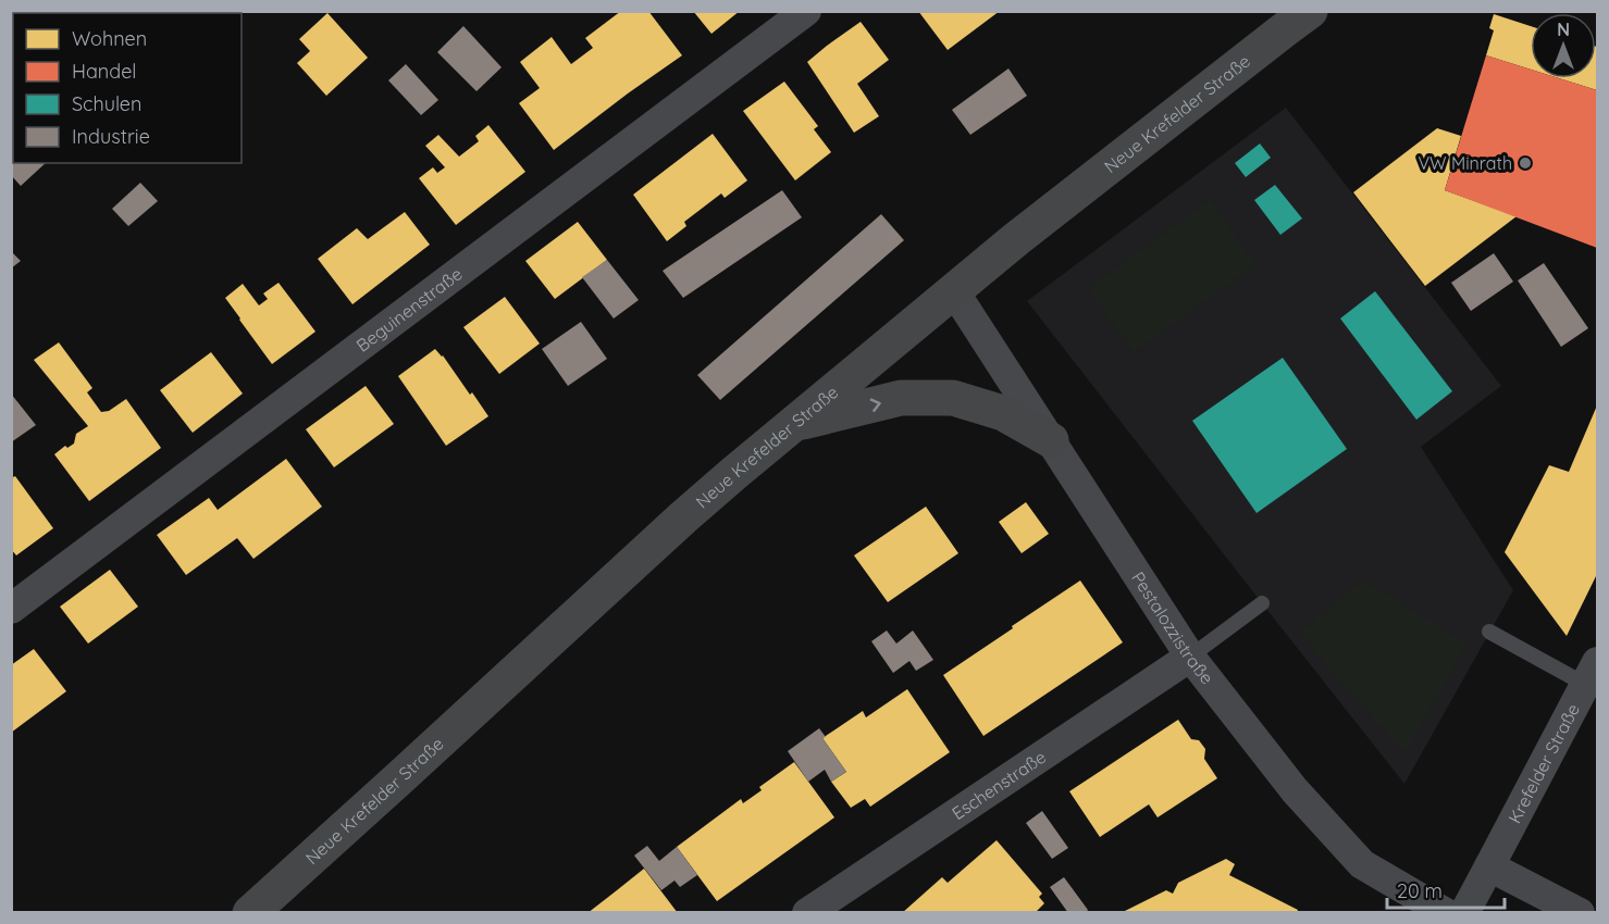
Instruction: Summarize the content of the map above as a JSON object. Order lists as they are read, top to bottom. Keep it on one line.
{"streets":{"main road":["Neue Krefelder Straße"],"street":["Beguinenstraße","Pestalozzistraße","Krefelder Straße","Eschenstraße"]},"crossings":[["Neue Krefelder Straße","Pestalozzistraße"],["Pestalozzistraße","Eschenstraße"]],"places":["VW Minrath"],"legend":["Wohnen","Handel","Schulen","Industrie"],"scale_bar":"20 m","north":"top"}
